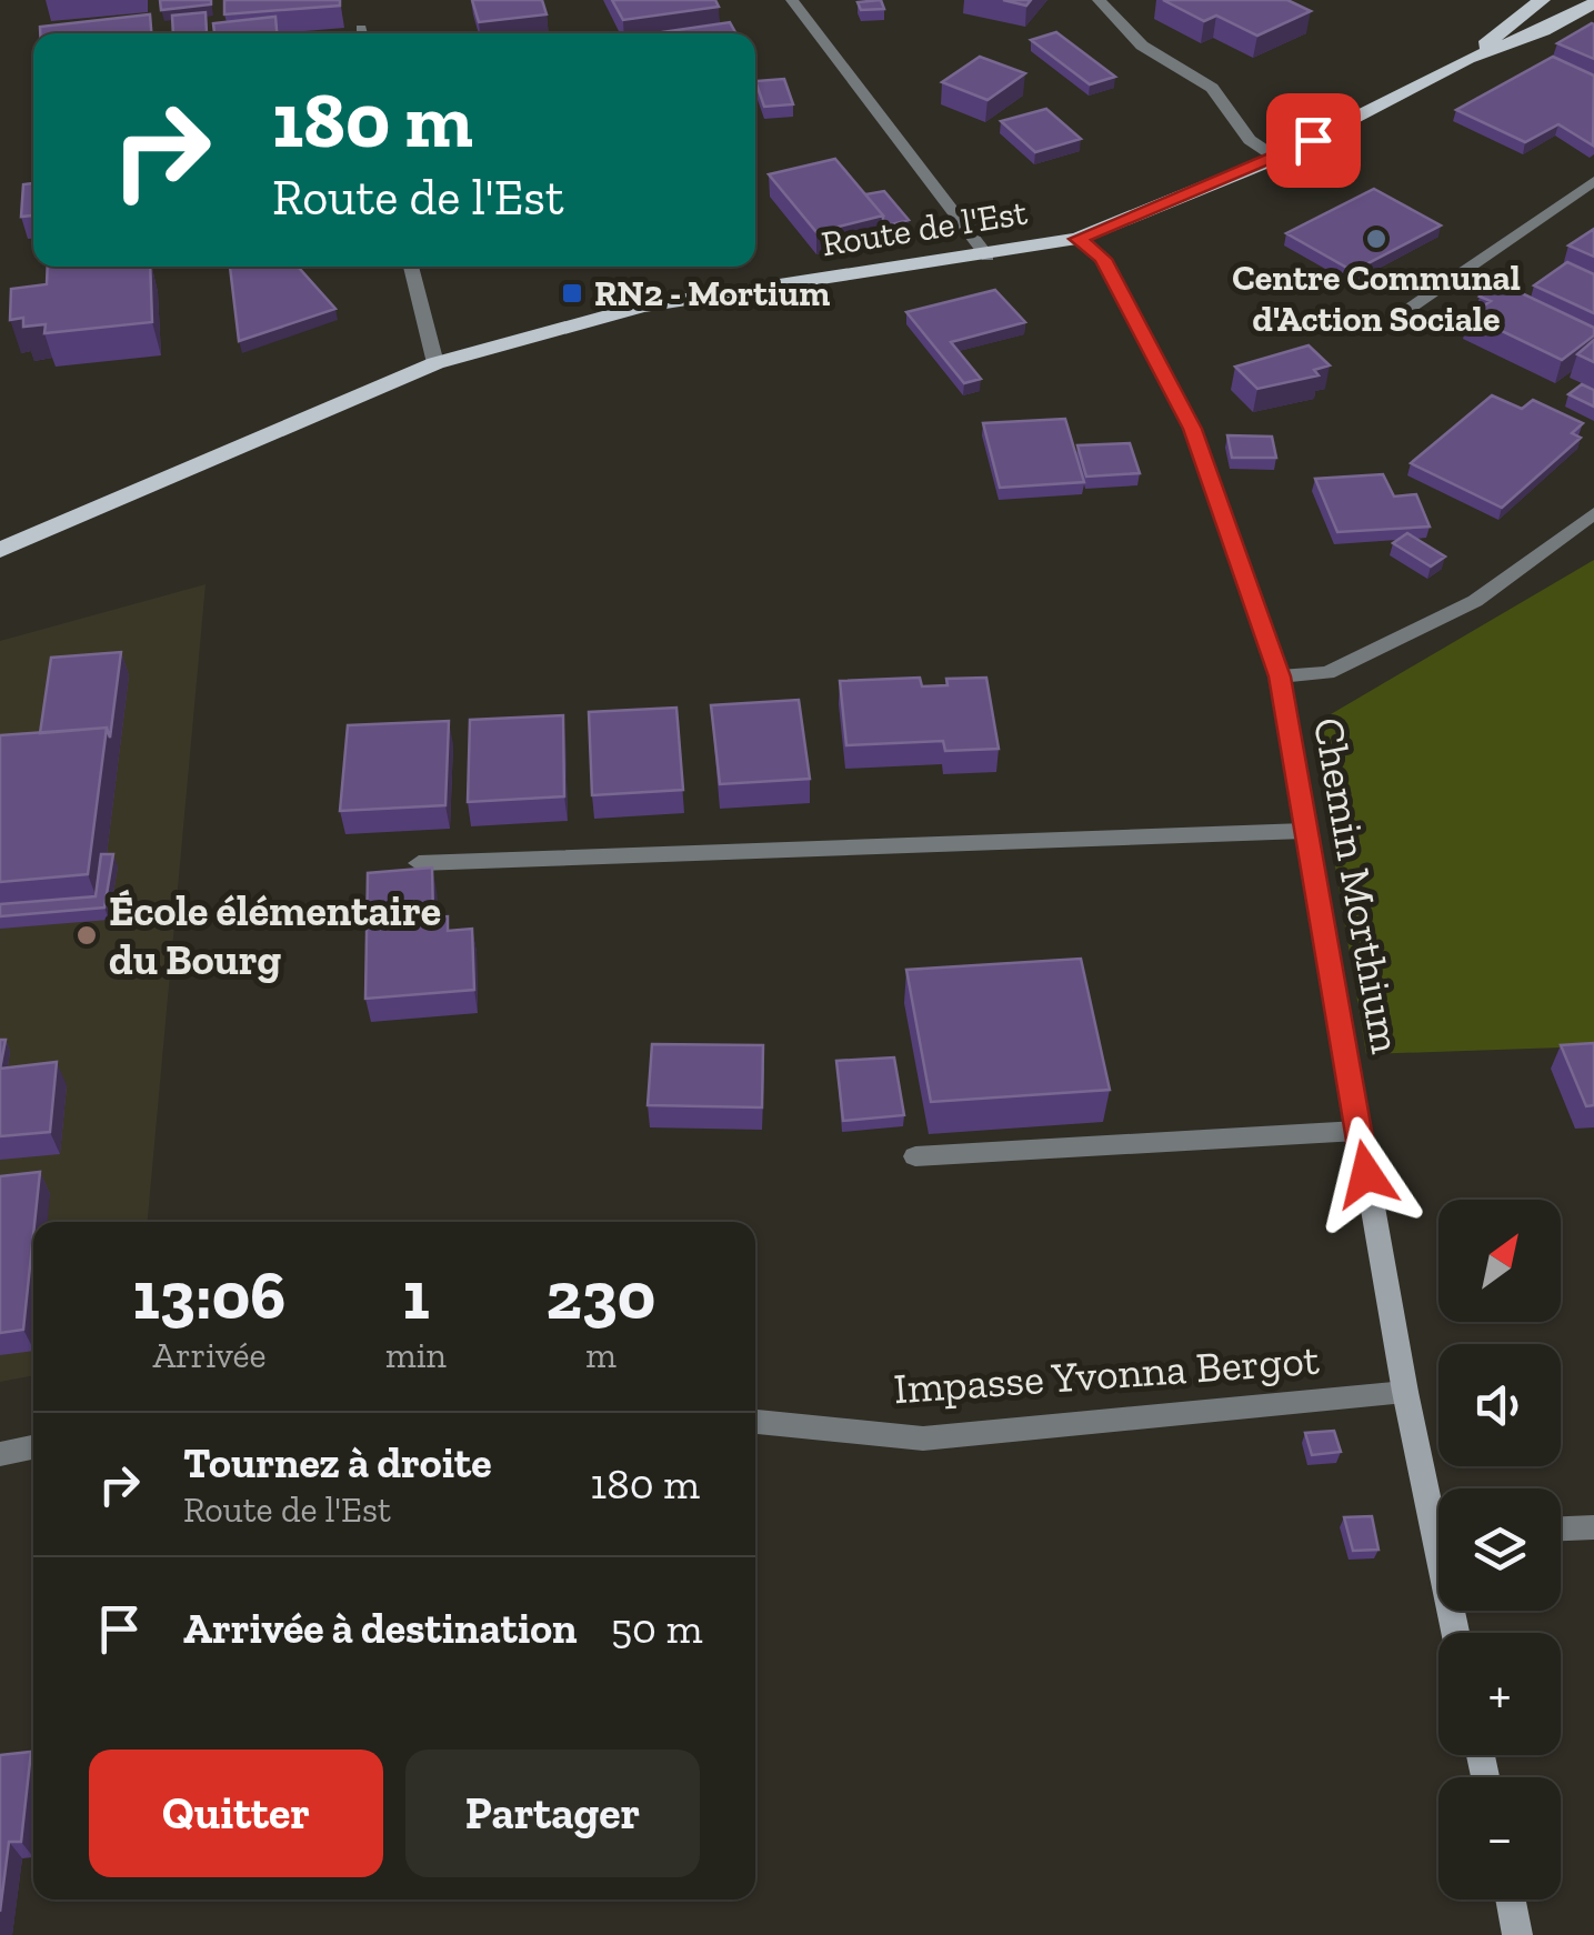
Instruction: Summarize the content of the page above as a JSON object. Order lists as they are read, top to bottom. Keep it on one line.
{"streets":{"main road":["Route de l'Est"],"street":["Chemin Morthium","Impasse Yvonna Bergot"]},"crossings":[["Route de l'Est","Chemin Morthium"],["Chemin Morthium","Impasse Yvonna Bergot"]],"places":{"other":["Centre Communal d'Action Sociale","École élémentaire du Bourg"],"transit":["RN2 - Mortium"]},"north":"top right","page":{"turn":["180 m","Route de l'Est"],"map_buttons":["+","−"],"eta":["13:06","Arrivée","1","min","230","m"],"list":[{"name":"Tournez à droite","note":"Route de l'Est","value":"180 m"},{"name":"Arrivée à destination","value":"50 m"}],"buttons":["Quitter","Partager"]}}
